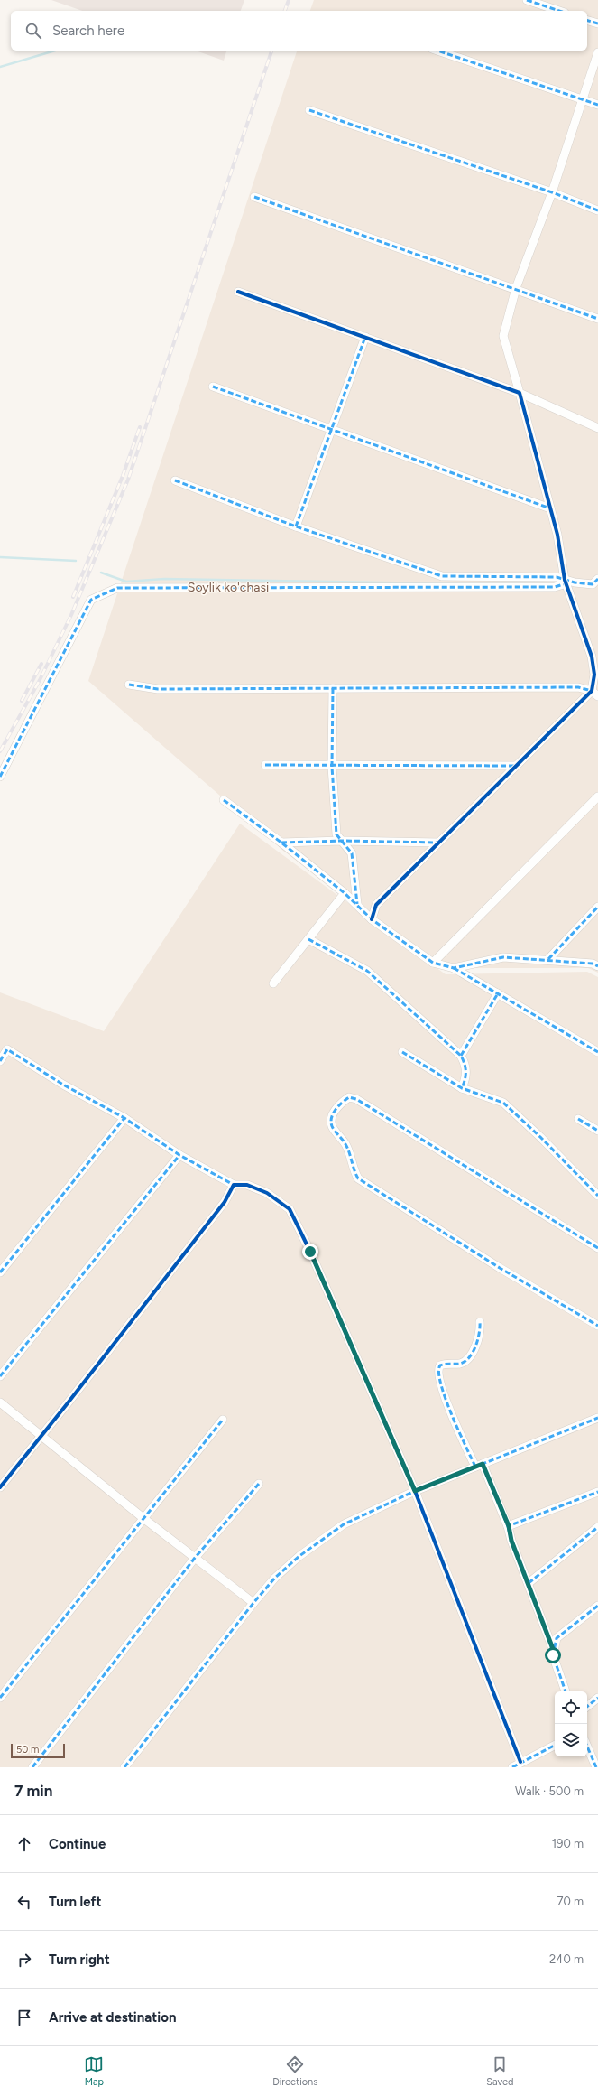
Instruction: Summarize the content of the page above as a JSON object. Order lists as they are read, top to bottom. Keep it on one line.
{"streets":{"street":["Soylik ko'chasi"]},"scale_bar":"50 m","page":{"search":"Search here","scale":"50 m","heading":["7 min","Walk · 500 m"],"list":[["Continue","190 m"],["Turn left","70 m"],["Turn right","240 m"],"Arrive at destination"],"nav":["Map","Directions","Saved"]}}
